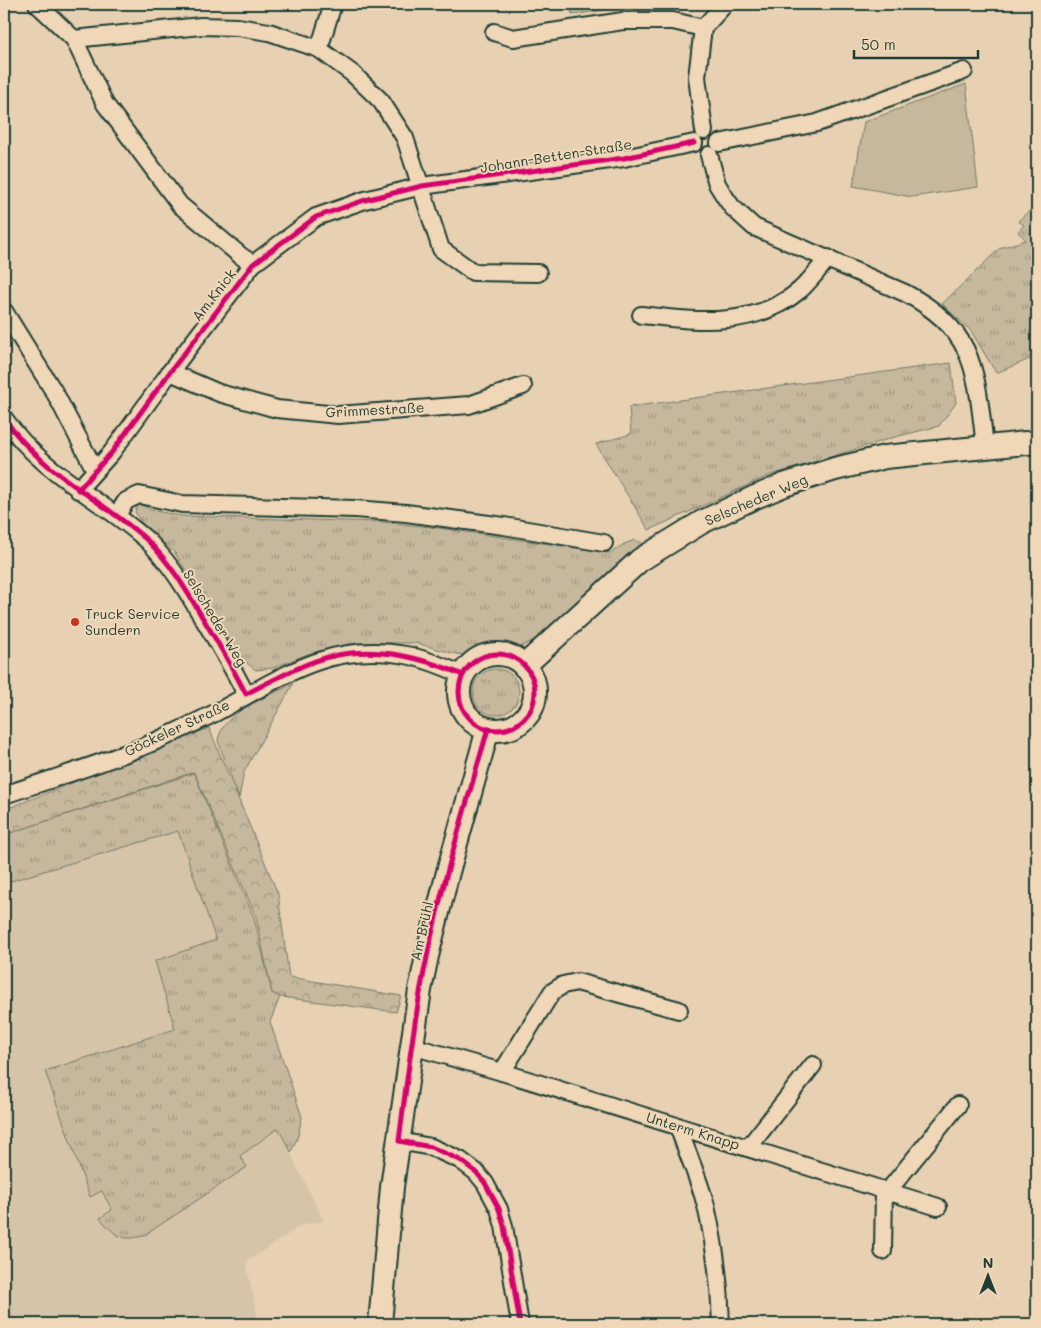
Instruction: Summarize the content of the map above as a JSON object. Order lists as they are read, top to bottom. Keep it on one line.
{"streets":{"street":["Johann-Betten-Straße","Am Knick","Grimmestraße","Selscheder Weg","Göckeler Straße","Am Brühl","Unterm Knapp"]},"crossings":[["Johann-Betten-Straße","Am Knick"],["Am Knick","Grimmestraße"],["Am Knick","Selscheder Weg"],["Selscheder Weg","Göckeler Straße"],["Selscheder Weg","Am Brühl"],["Göckeler Straße","Am Brühl"],["Am Brühl","Unterm Knapp"]],"places":["Truck Service Sundern"],"scale_bar":"50 m","north":"top"}
